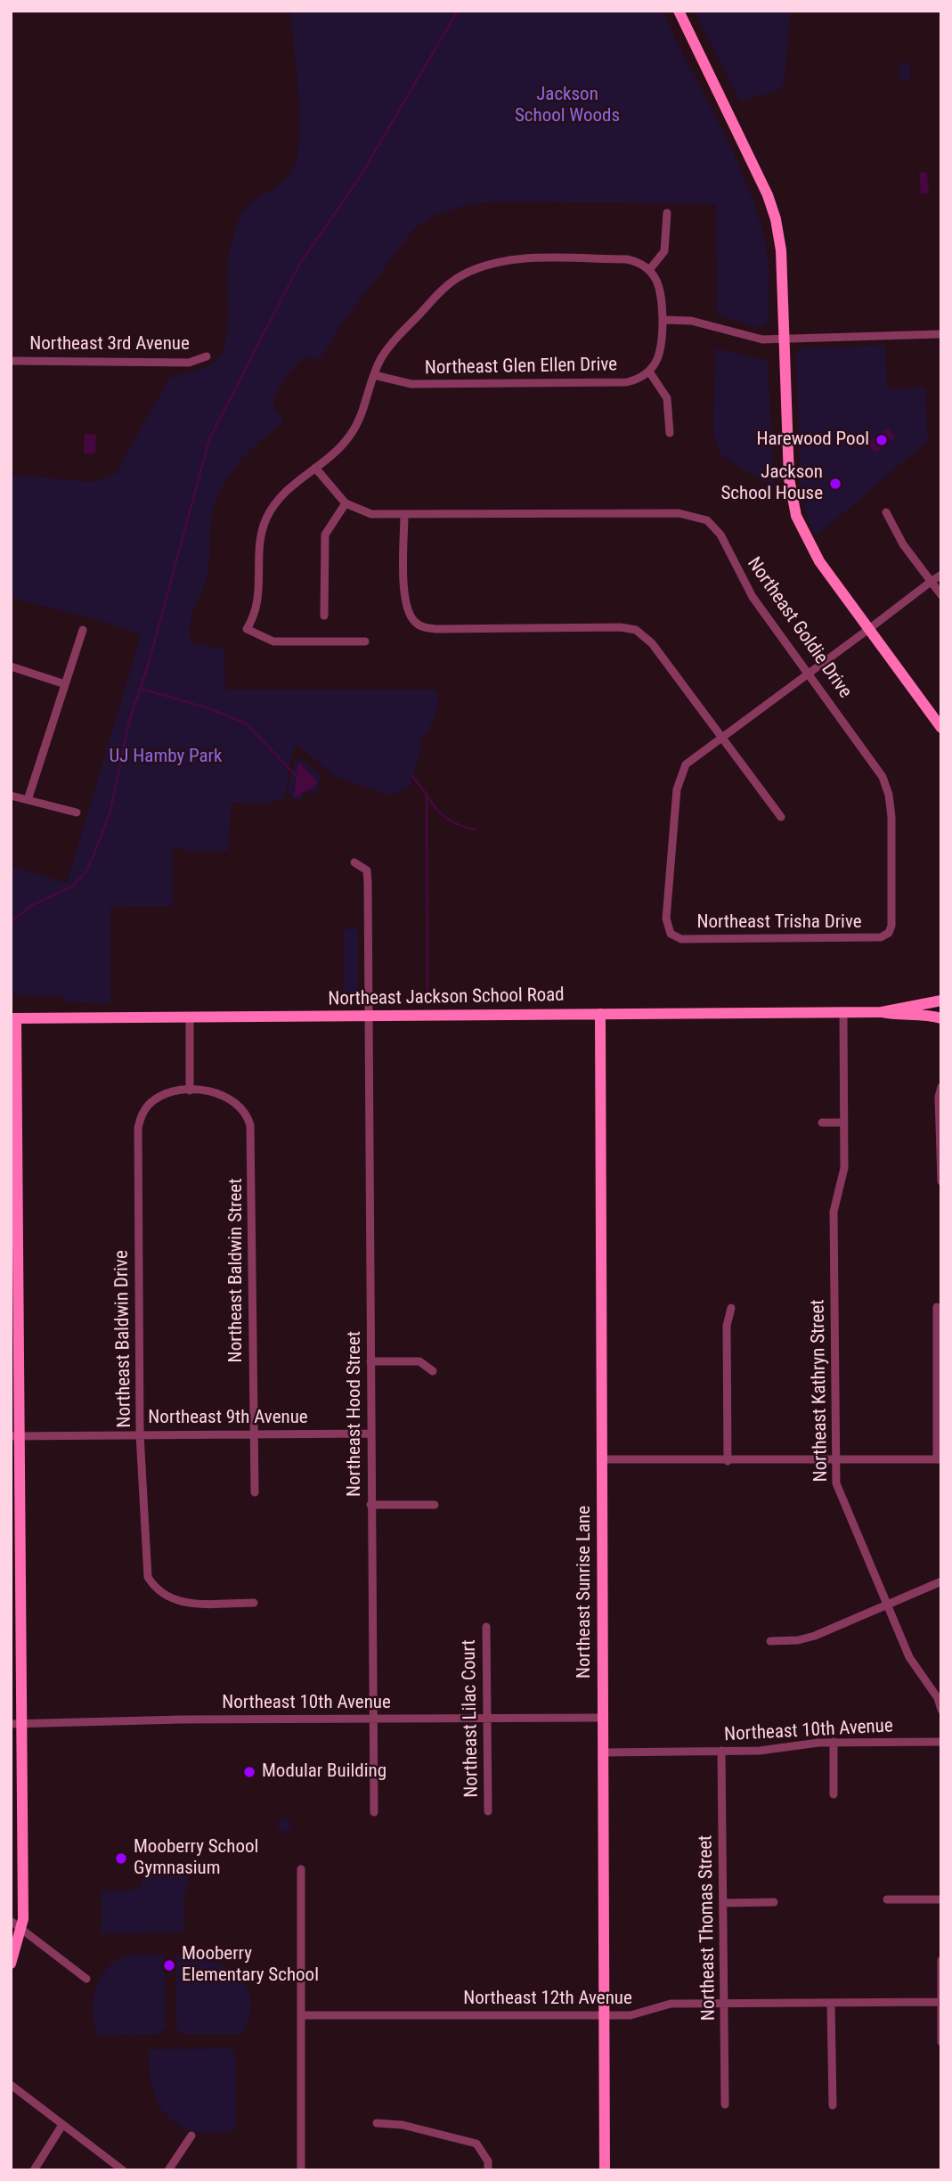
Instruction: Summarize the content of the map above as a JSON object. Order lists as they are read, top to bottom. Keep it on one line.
{"streets":{"street":["Northeast 3rd Avenue","Northeast Glen Ellen Drive","Northeast Goldie Drive","Northeast Trisha Drive","Northeast Jackson School Road","Northeast Baldwin Street","Northeast Baldwin Drive","Northeast Kathryn Street","Northeast Hood Street","Northeast 9th Avenue","Northeast Sunrise Lane","Northeast 10th Avenue","Northeast Lilac Court","Northeast Thomas Street","Northeast 12th Avenue"]},"crossings":[["Northeast Goldie Drive","Northeast Trisha Drive"],["Northeast Jackson School Road","Northeast Kathryn Street"],["Northeast Jackson School Road","Northeast Hood Street"],["Northeast Jackson School Road","Northeast Sunrise Lane"],["Northeast Baldwin Street","Northeast Baldwin Drive"],["Northeast Baldwin Street","Northeast 9th Avenue"],["Northeast Baldwin Drive","Northeast 9th Avenue"],["Northeast Hood Street","Northeast 9th Avenue"],["Northeast Hood Street","Northeast 10th Avenue"],["Northeast Sunrise Lane","Northeast 10th Avenue"],["Northeast Sunrise Lane","Northeast 12th Avenue"],["Northeast 10th Avenue","Northeast Lilac Court"],["Northeast 10th Avenue","Northeast Thomas Street"],["Northeast Thomas Street","Northeast 12th Avenue"]],"parks":["Jackson School Woods","UJ Hamby Park"],"places":["Harewood Pool","Jackson School House","Modular Building","Mooberry School Gymnasium","Mooberry Elementary School"]}
